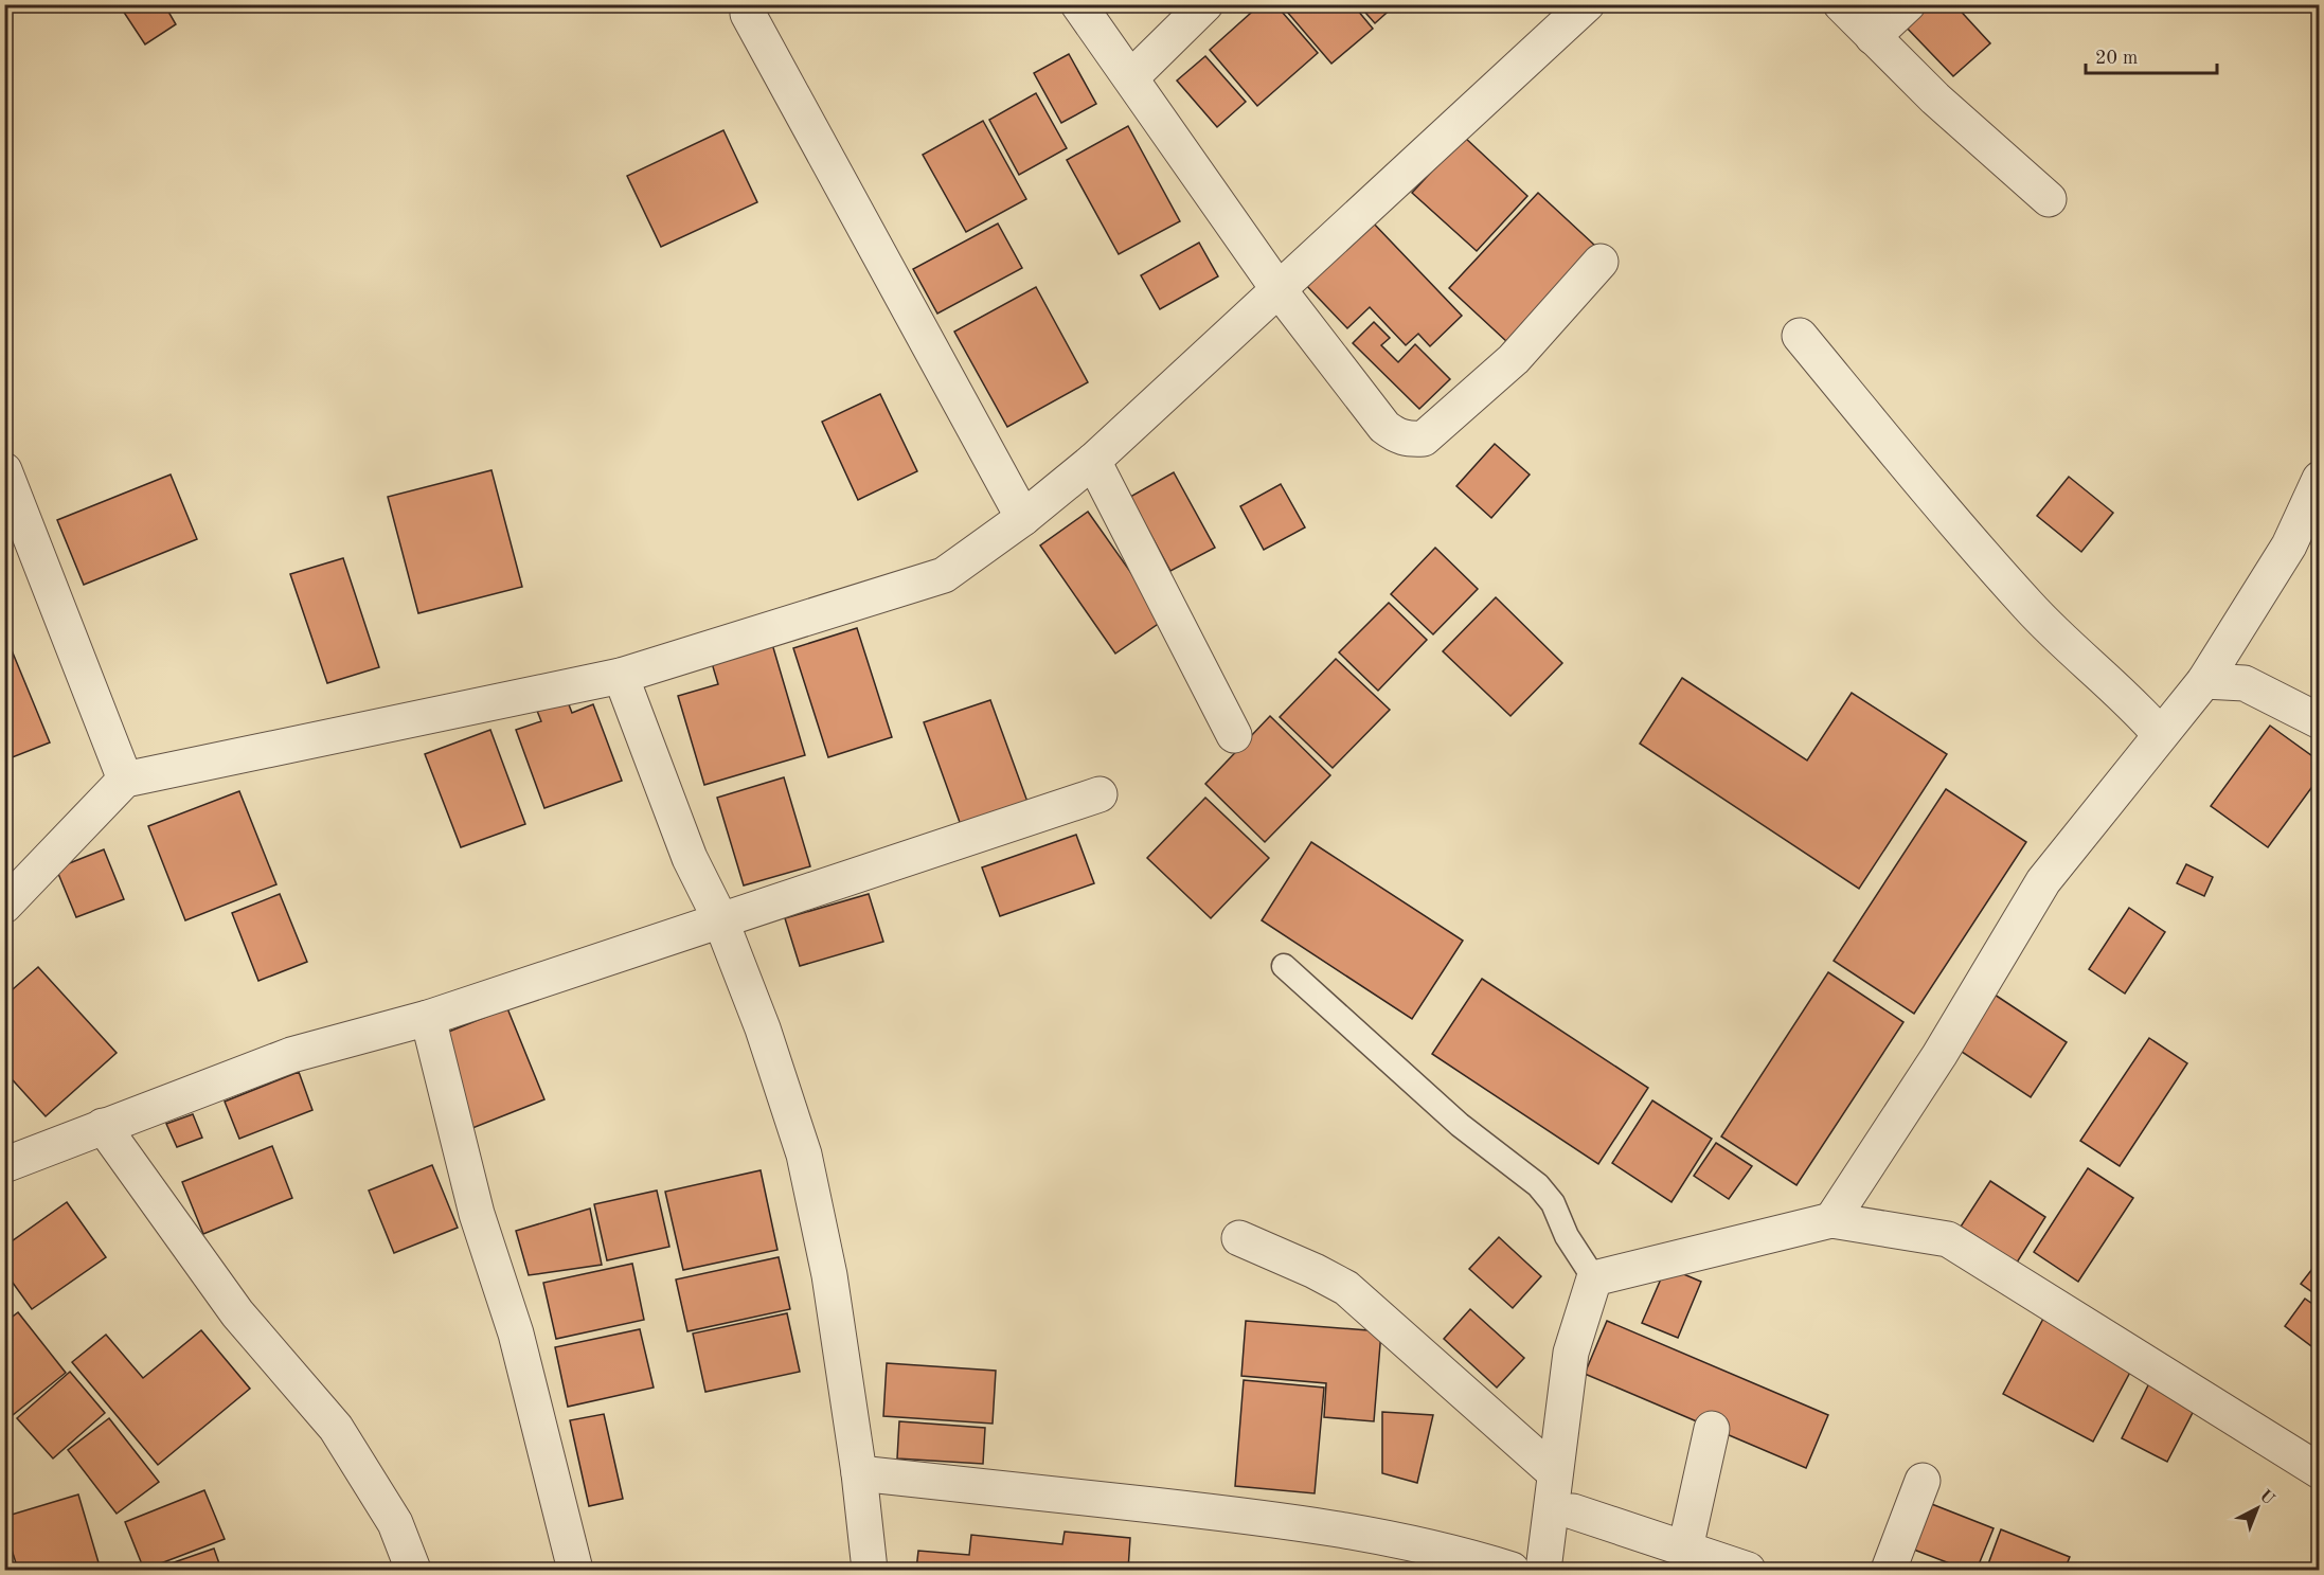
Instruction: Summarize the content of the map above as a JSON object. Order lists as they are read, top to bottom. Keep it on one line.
{"scale_bar":"20 m","north":"top right"}
